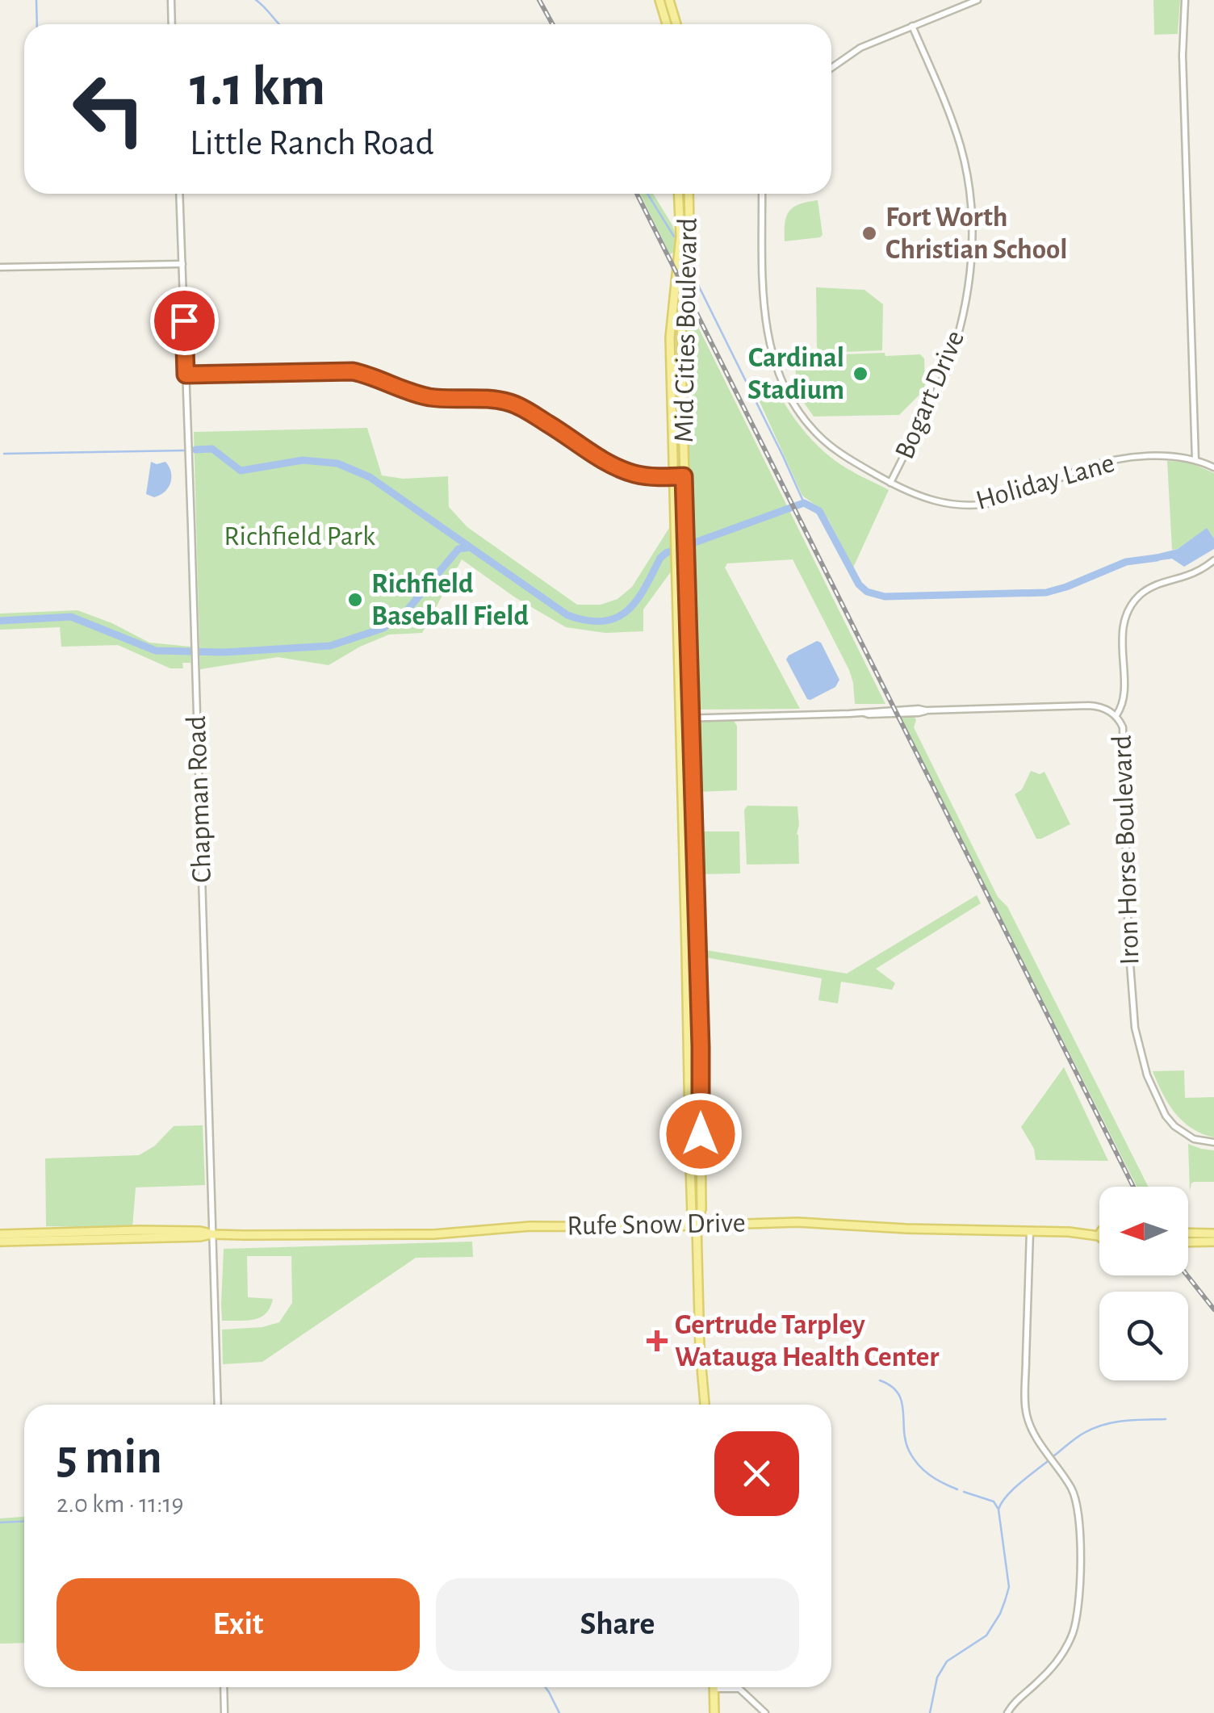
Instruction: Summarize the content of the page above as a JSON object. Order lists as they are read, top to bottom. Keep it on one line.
{"streets":{"main road":["Mid Cities Boulevard","Rufe Snow Drive"],"street":["Bogart Drive","Holiday Lane","Chapman Road","Iron Horse Boulevard"]},"crossings":[["Mid Cities Boulevard","Iron Horse Boulevard"],["Mid Cities Boulevard","Rufe Snow Drive"],["Bogart Drive","Holiday Lane"],["Chapman Road","Rufe Snow Drive"]],"parks":["Richfield Park"],"places":{"other":["Fort Worth Christian School","Cardinal Stadium","Richfield Baseball Field"],"health":["Gertrude Tarpley Watauga Health Center"]},"north":"left","page":{"turn":["1.1 km","Little Ranch Road"],"heading":["5 min","2.0 km · 11:19"],"buttons":["Exit","Share"]}}
